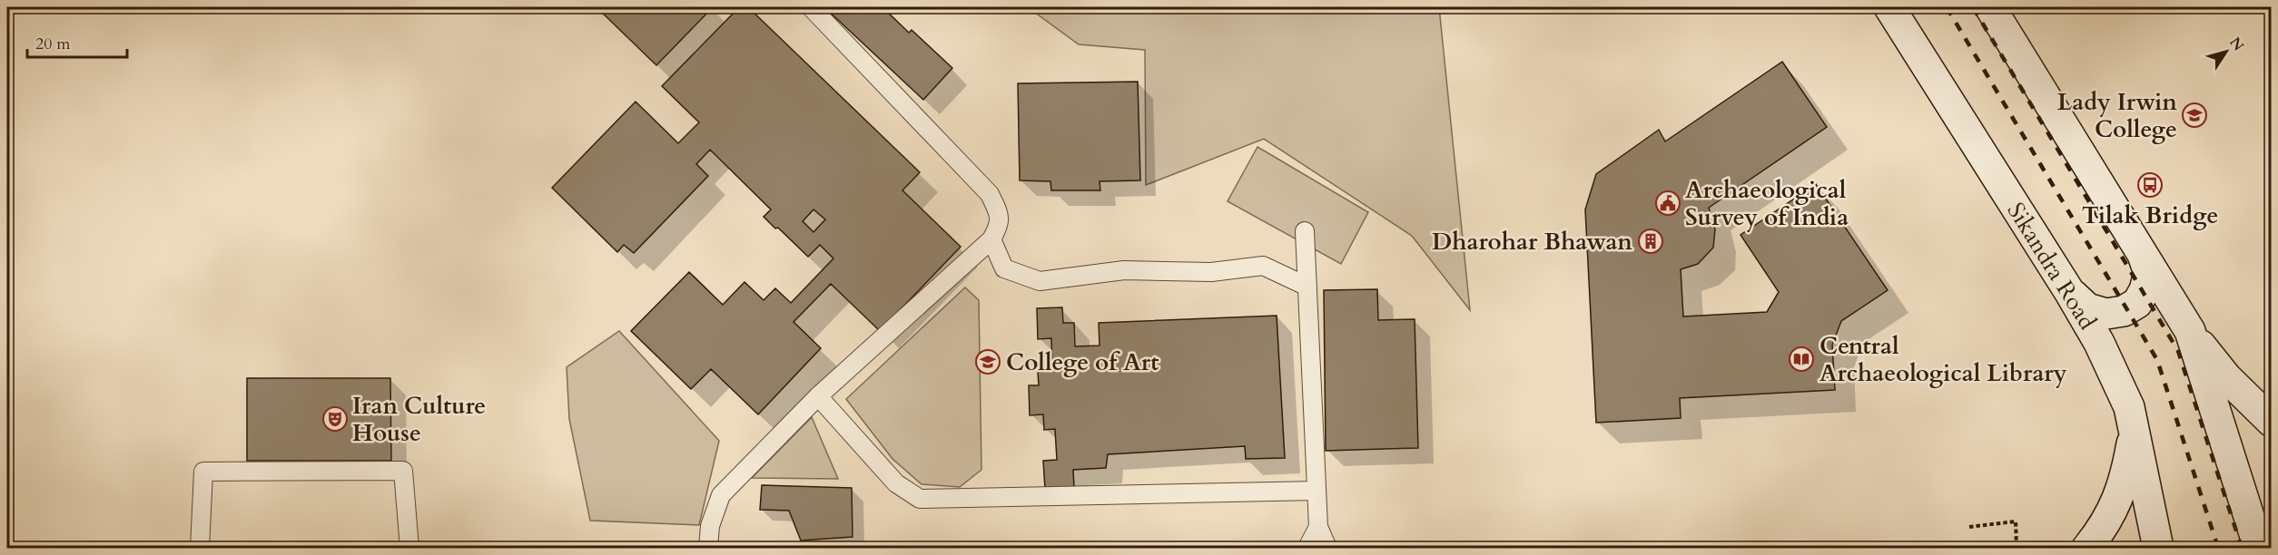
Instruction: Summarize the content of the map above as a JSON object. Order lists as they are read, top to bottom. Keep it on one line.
{"streets":{"main road":["Sikandra Road"]},"places":{"school or university":["Lady Irwin College","College of Art"],"bus stop":["Tilak Bridge"],"public building":["Archaeological Survey of India"],"building":["Dharohar Bhawan"],"library":["Central Archaeological Library"],"theatre":["Iran Culture House"]},"scale_bar":"20 m","north":"top right"}
